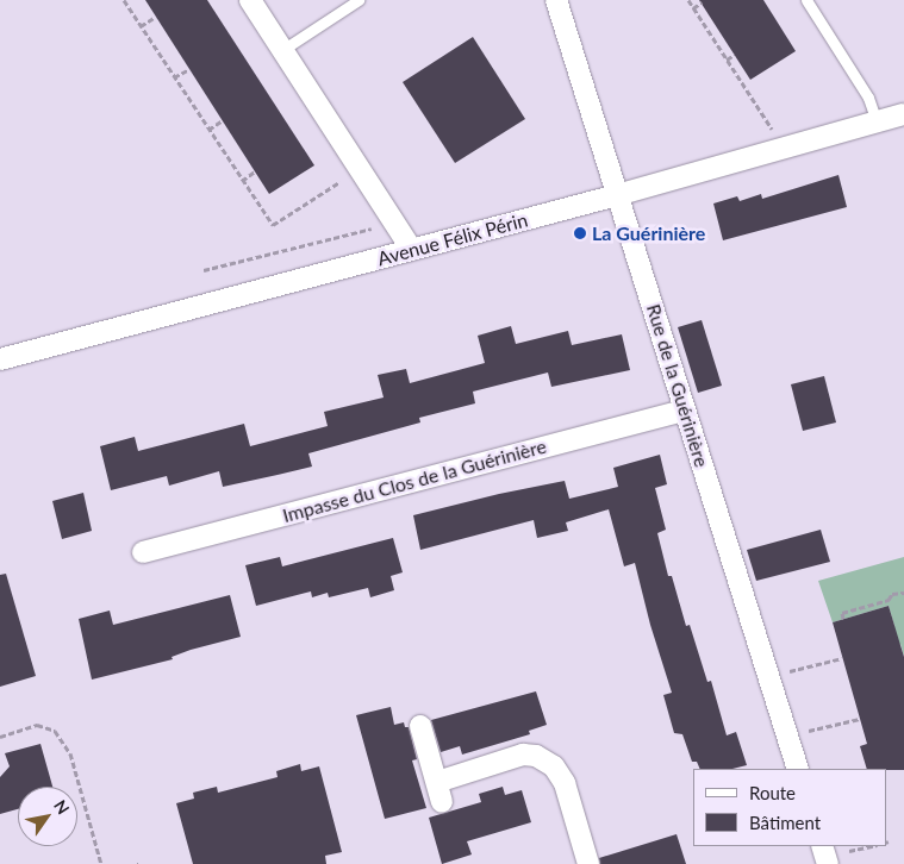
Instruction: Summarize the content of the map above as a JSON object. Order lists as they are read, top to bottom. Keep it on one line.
{"streets":{"street":["Avenue Félix Périn","Rue de la Guérinière","Impasse du Clos de la Guérinière"]},"crossings":[["Avenue Félix Périn","Rue de la Guérinière"],["Rue de la Guérinière","Impasse du Clos de la Guérinière"]],"places":["La Guérinière"],"legend":["Route","Bâtiment"],"north":"top right"}
